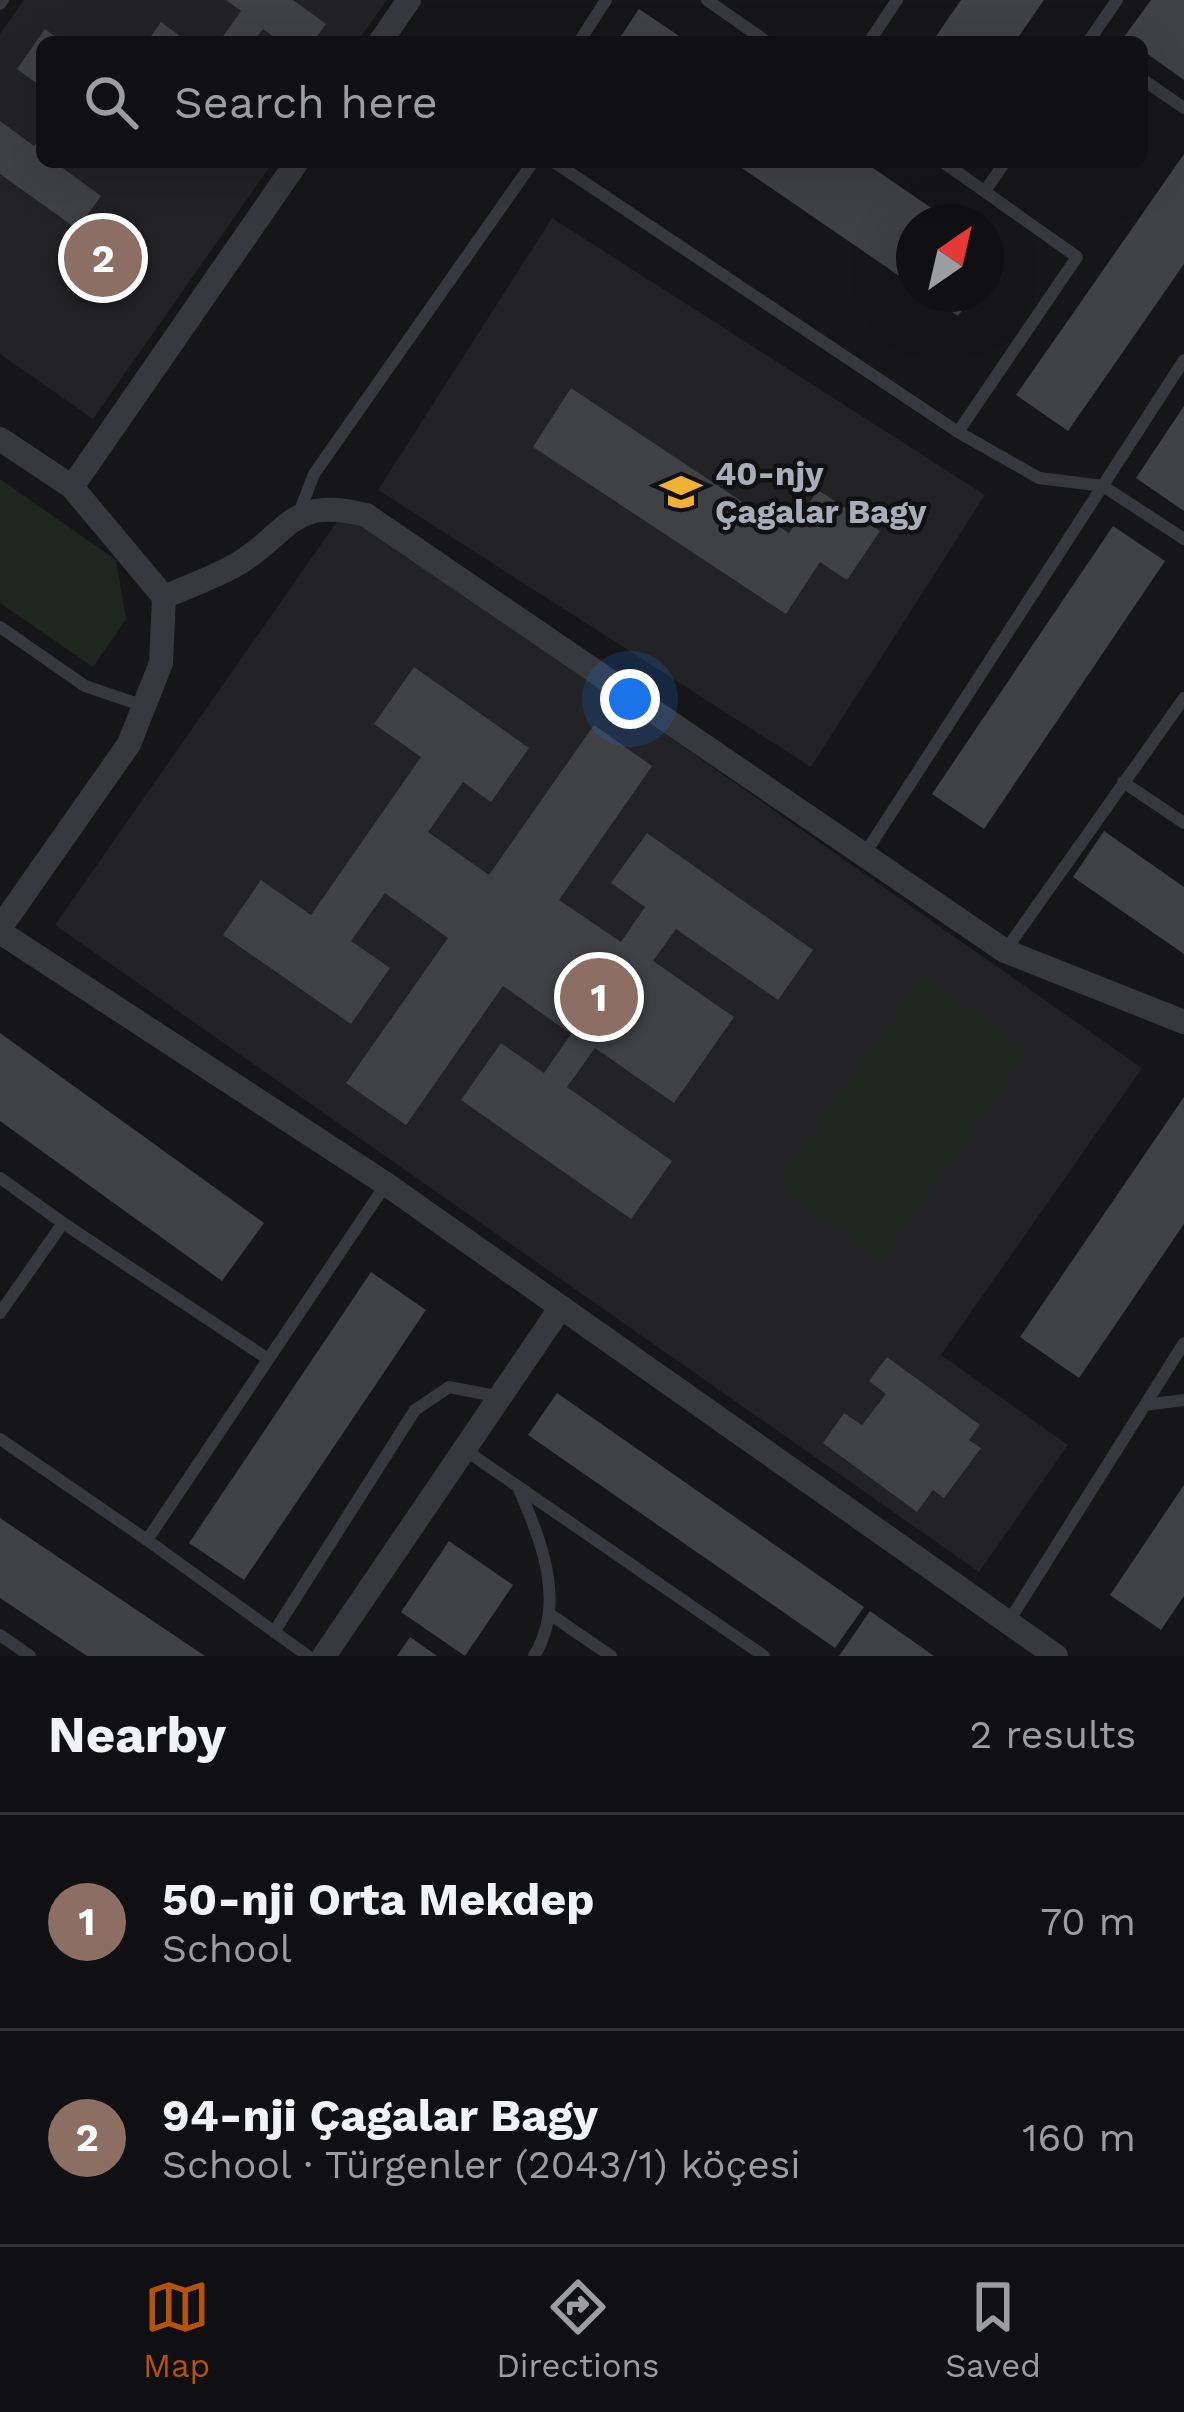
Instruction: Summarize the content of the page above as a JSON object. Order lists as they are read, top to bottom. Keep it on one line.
{"places":{"school or university":["40-njy Çagalar Bagy"]},"north":"top right","page":{"search":"Search here","pins":["2","1"],"heading":["Nearby","2 results"],"list":[{"mark":"1","name":"50-nji Orta Mekdep","note":"School","value":"70 m"},{"mark":"2","name":"94-nji Çagalar Bagy","note":"School · Türgenler (2043/1) köçesi","value":"160 m"}],"nav":["Map","Directions","Saved"]}}
